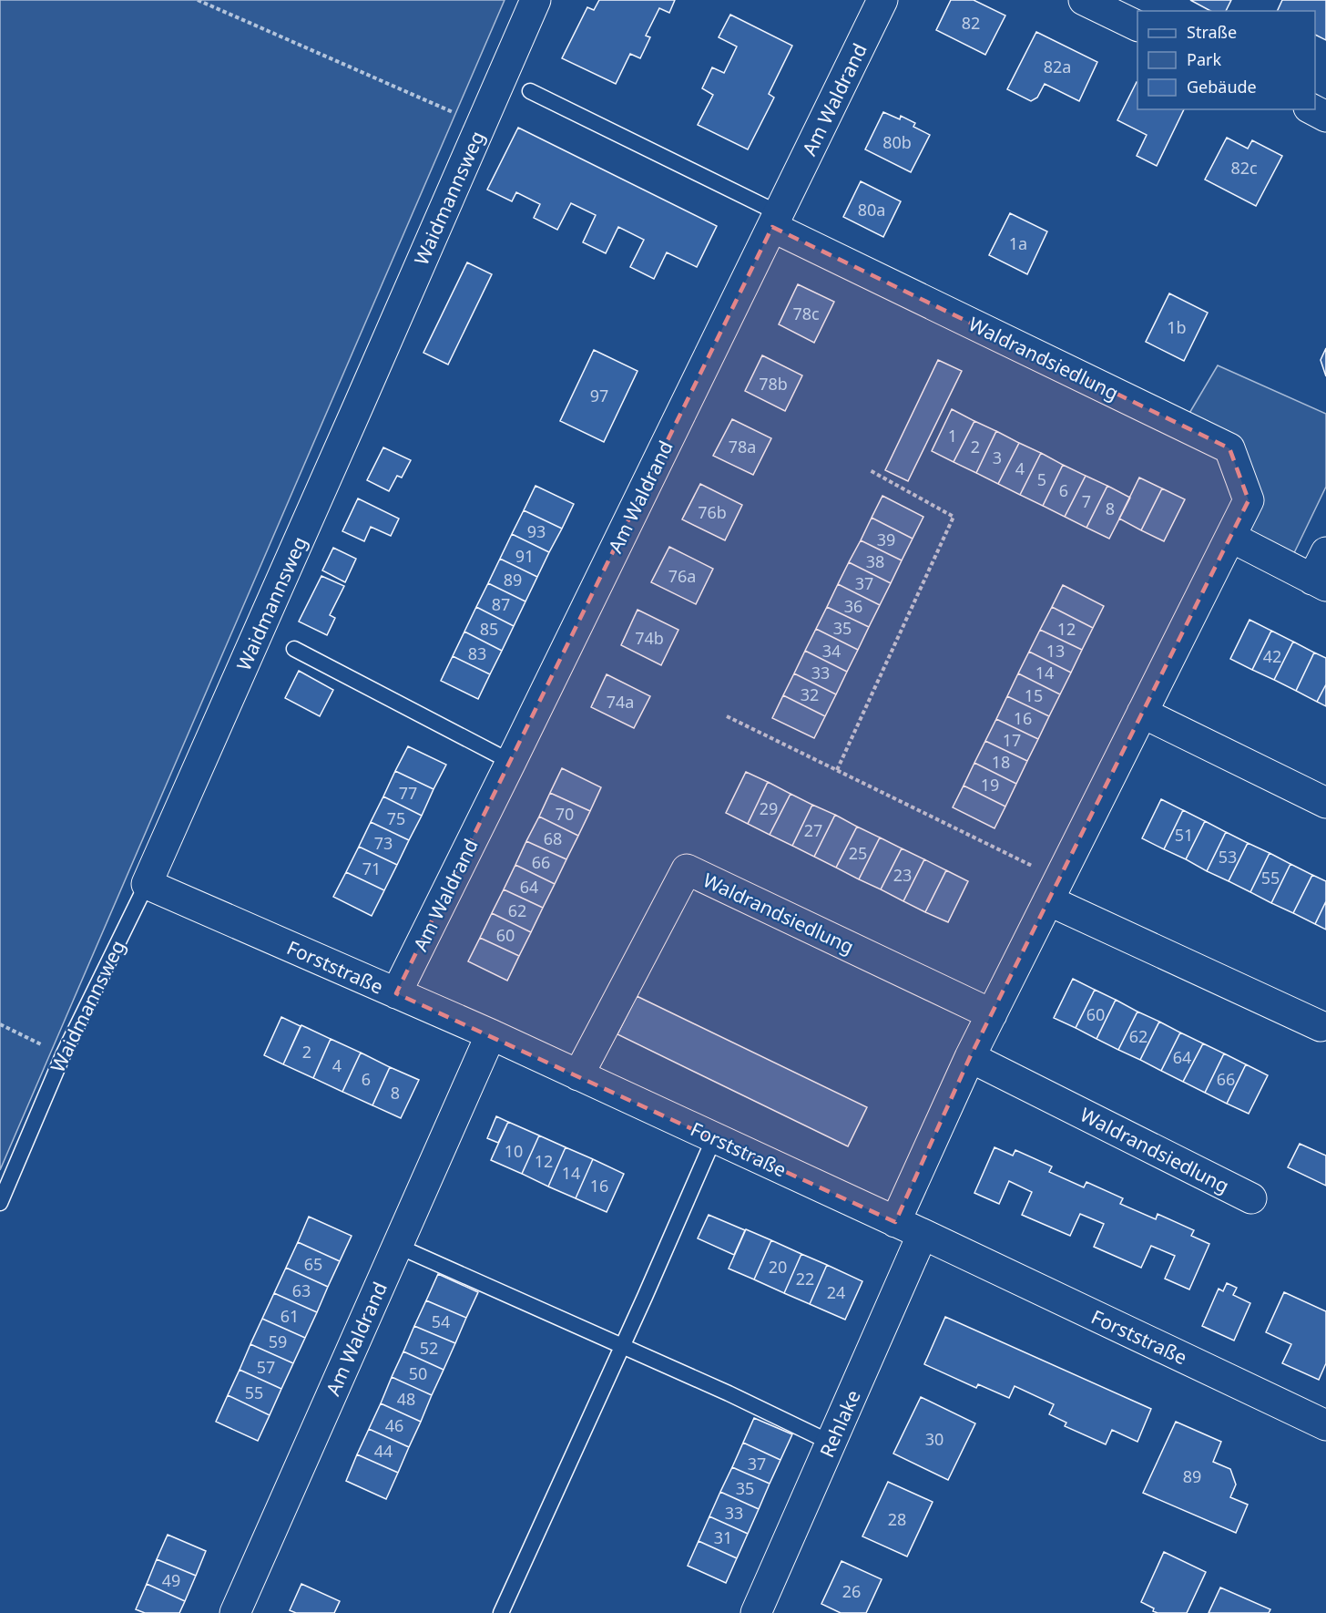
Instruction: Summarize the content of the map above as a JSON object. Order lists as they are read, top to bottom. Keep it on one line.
{"streets":{"street":["Am Waldrand","Waidmannsweg","Waldrandsiedlung","Forststraße","Rehlake"]},"crossings":[["Am Waldrand","Waldrandsiedlung"],["Am Waldrand","Forststraße"],["Waidmannsweg","Forststraße"],["Waldrandsiedlung","Forststraße"],["Waldrandsiedlung","Rehlake"],["Forststraße","Rehlake"]],"house_numbers":["82","82a","80b","82c","80a","1a","78c","1b","78b","97","1","78a","2","3","4","5","6","7","8","76b","93","39","91","38","76a","89","37","87","36","35","85","12","74b","34","13","83","42","33","14","32","15","74a","16","17","18","19","77","29","70","75","27","51","68","73","25","53","66","71","23","55","64","62","60","60","62","2","64","4","6","66","8","10","12","14","16","65","20","22","63","24","61","54","59","52","57","50","55","48","46","30","44","37","89","35","33","28","31","49","26"],"legend":["Straße","Park","Gebäude"]}
